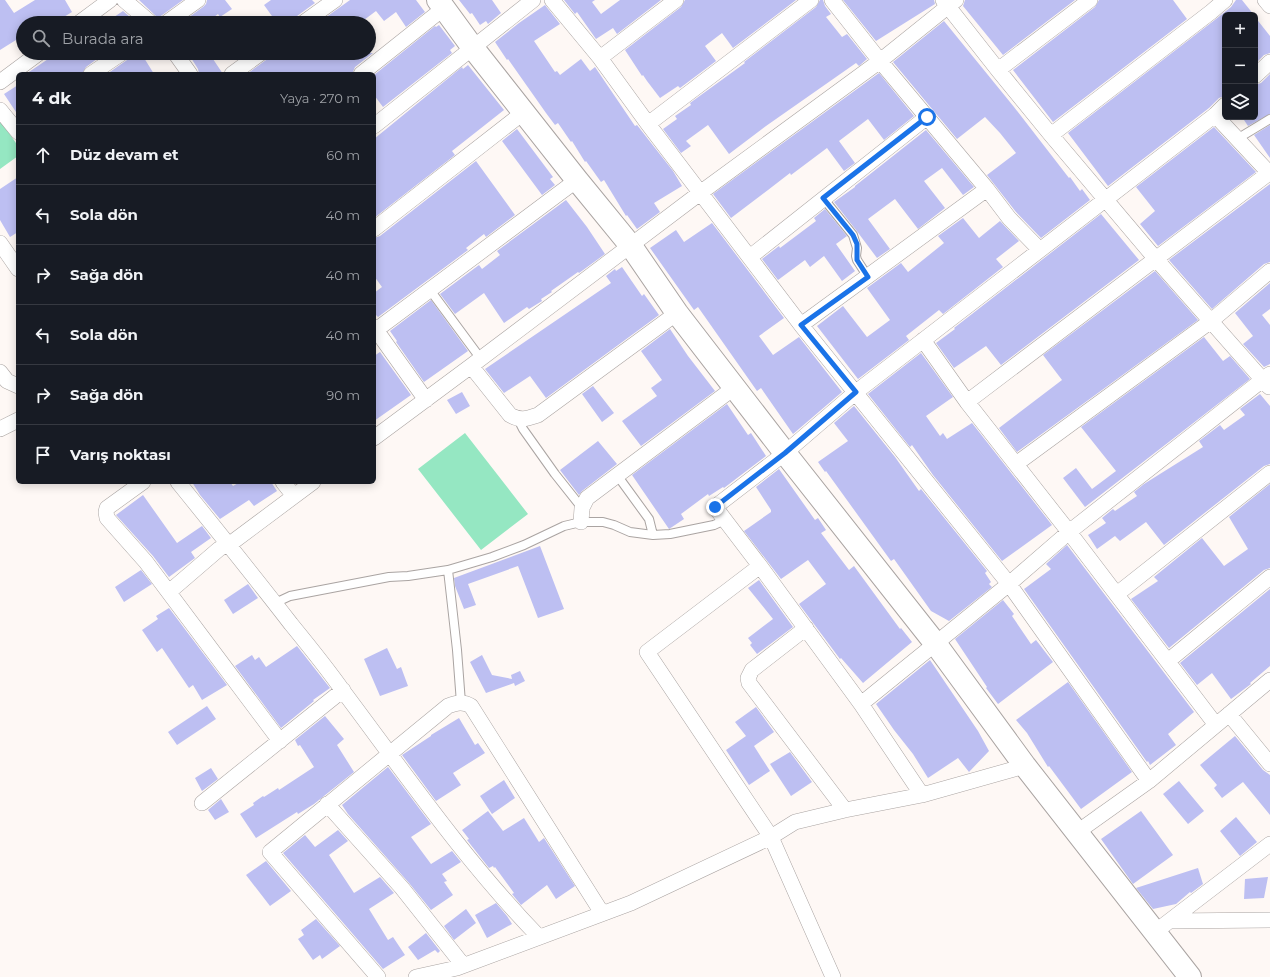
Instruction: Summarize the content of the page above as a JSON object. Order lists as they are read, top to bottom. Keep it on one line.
{"page":{"map_buttons":["+","−"],"search":"Burada ara","heading":["4 dk","Yaya · 270 m"],"list":[["Düz devam et","60 m"],["Sola dön","40 m"],["Sağa dön","40 m"],["Sola dön","40 m"],["Sağa dön","90 m"],"Varış noktası"]}}
